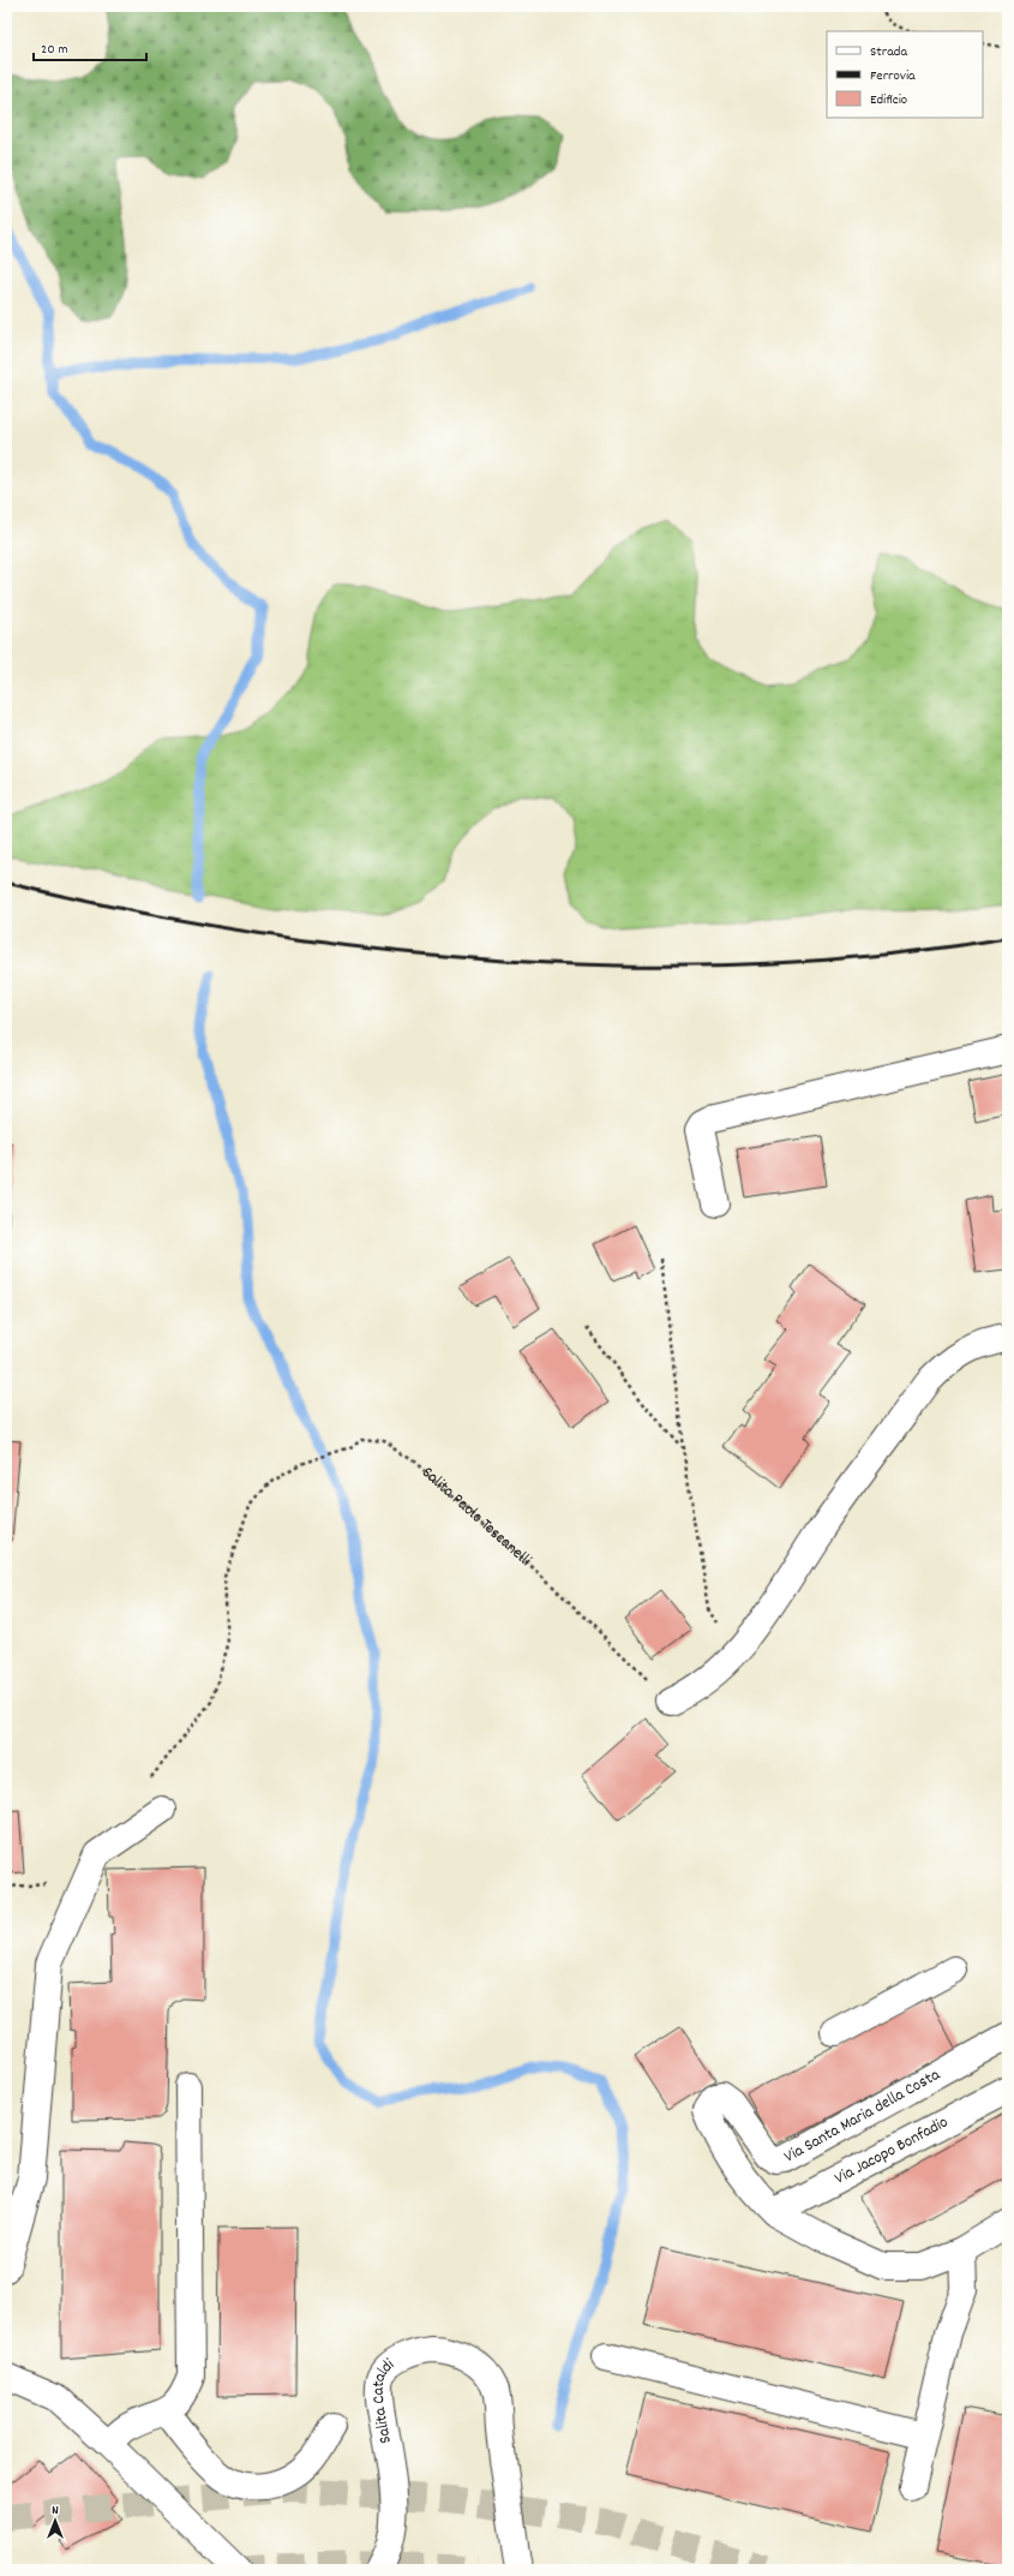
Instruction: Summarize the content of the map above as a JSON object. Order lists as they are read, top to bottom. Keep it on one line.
{"streets":{"street":["Via Santa Maria della Costa","Via Jacopo Bonfadio","Salita Cataldi"],"path":["Salita Paolo Toscanelli"]},"crossings":[["Via Santa Maria della Costa","Via Jacopo Bonfadio"]],"legend":["Strada","Ferrovia","Edificio"],"scale_bar":"20 m","north":"top"}
